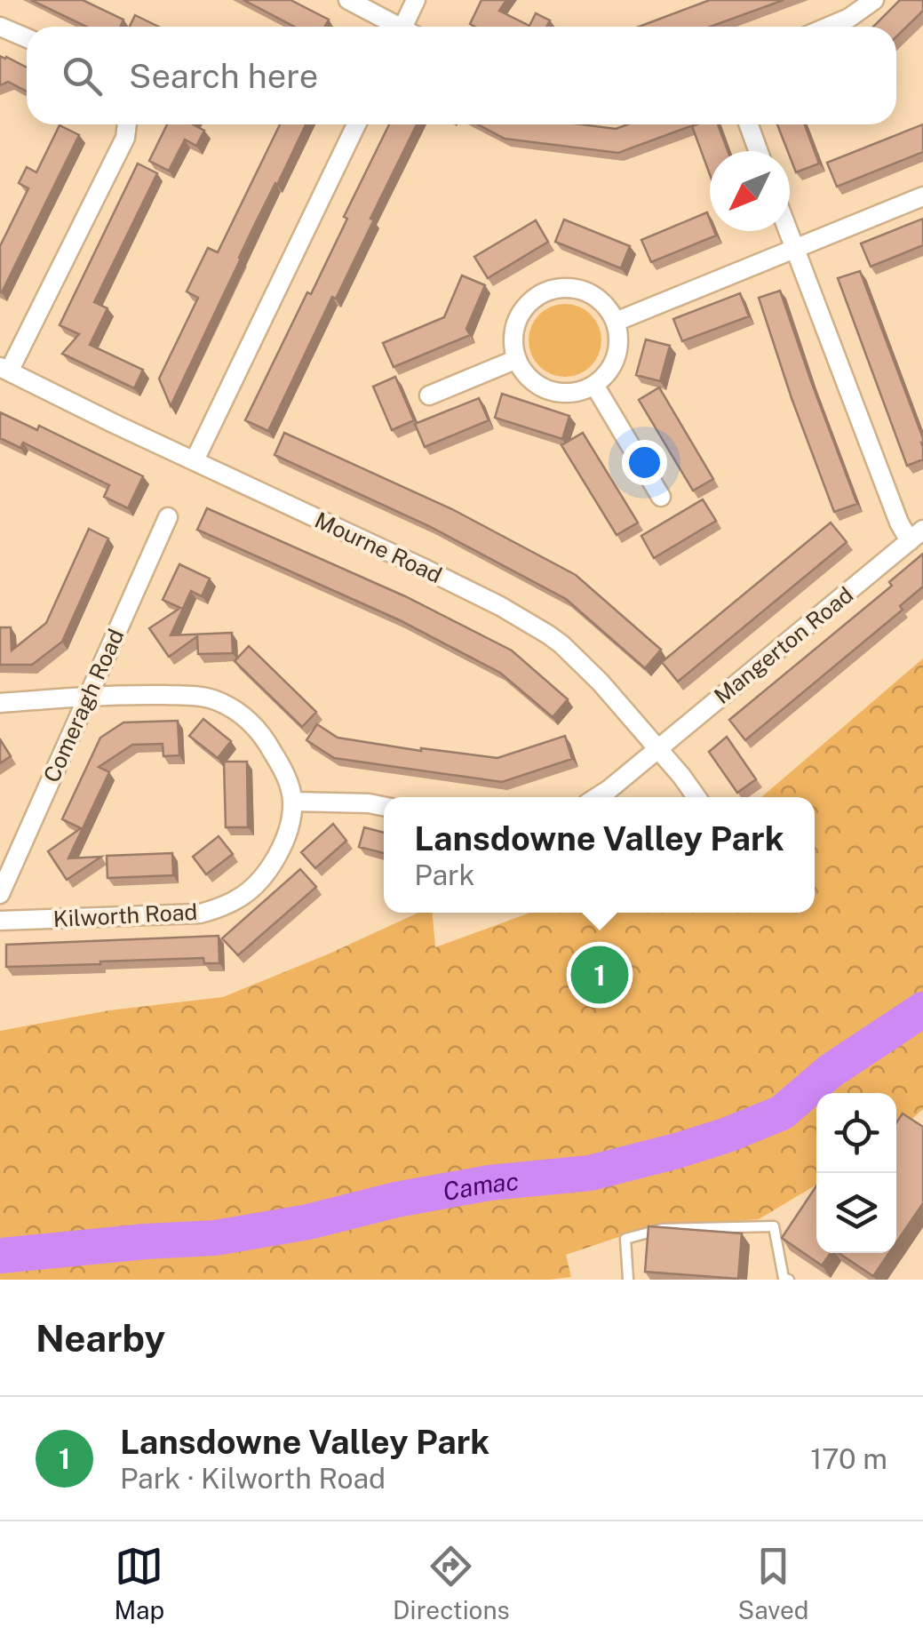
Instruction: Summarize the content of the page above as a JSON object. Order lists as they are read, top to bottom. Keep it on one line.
{"streets":{"street":["Mourne Road","Mangerton Road","Comeragh Road","Kilworth Road"]},"crossings":[["Mourne Road","Mangerton Road"]],"water":["Camac"],"north":"bottom left","page":{"search":"Search here","popup":["Lansdowne Valley Park","Park"],"pins":"1","heading":"Nearby","list":[{"mark":"1","name":"Lansdowne Valley Park","note":"Park · Kilworth Road","value":"170 m"}],"nav":["Map","Directions","Saved"]}}
